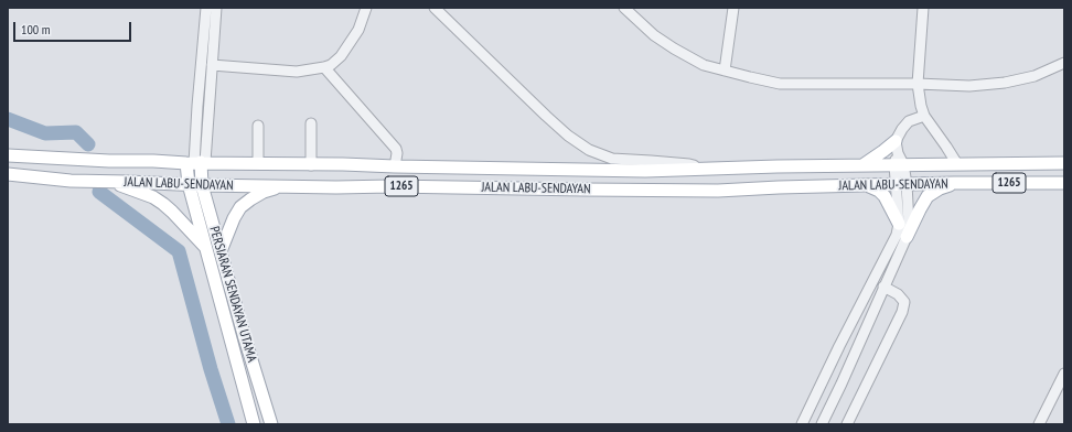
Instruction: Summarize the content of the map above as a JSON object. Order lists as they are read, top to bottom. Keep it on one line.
{"streets":{"main road":["1265","JALAN LABU-SENDAYAN","PERSIARAN SENDAYAN UTAMA"]},"crossings":[["JALAN LABU-SENDAYAN","PERSIARAN SENDAYAN UTAMA"]],"scale_bar":"100 m"}
